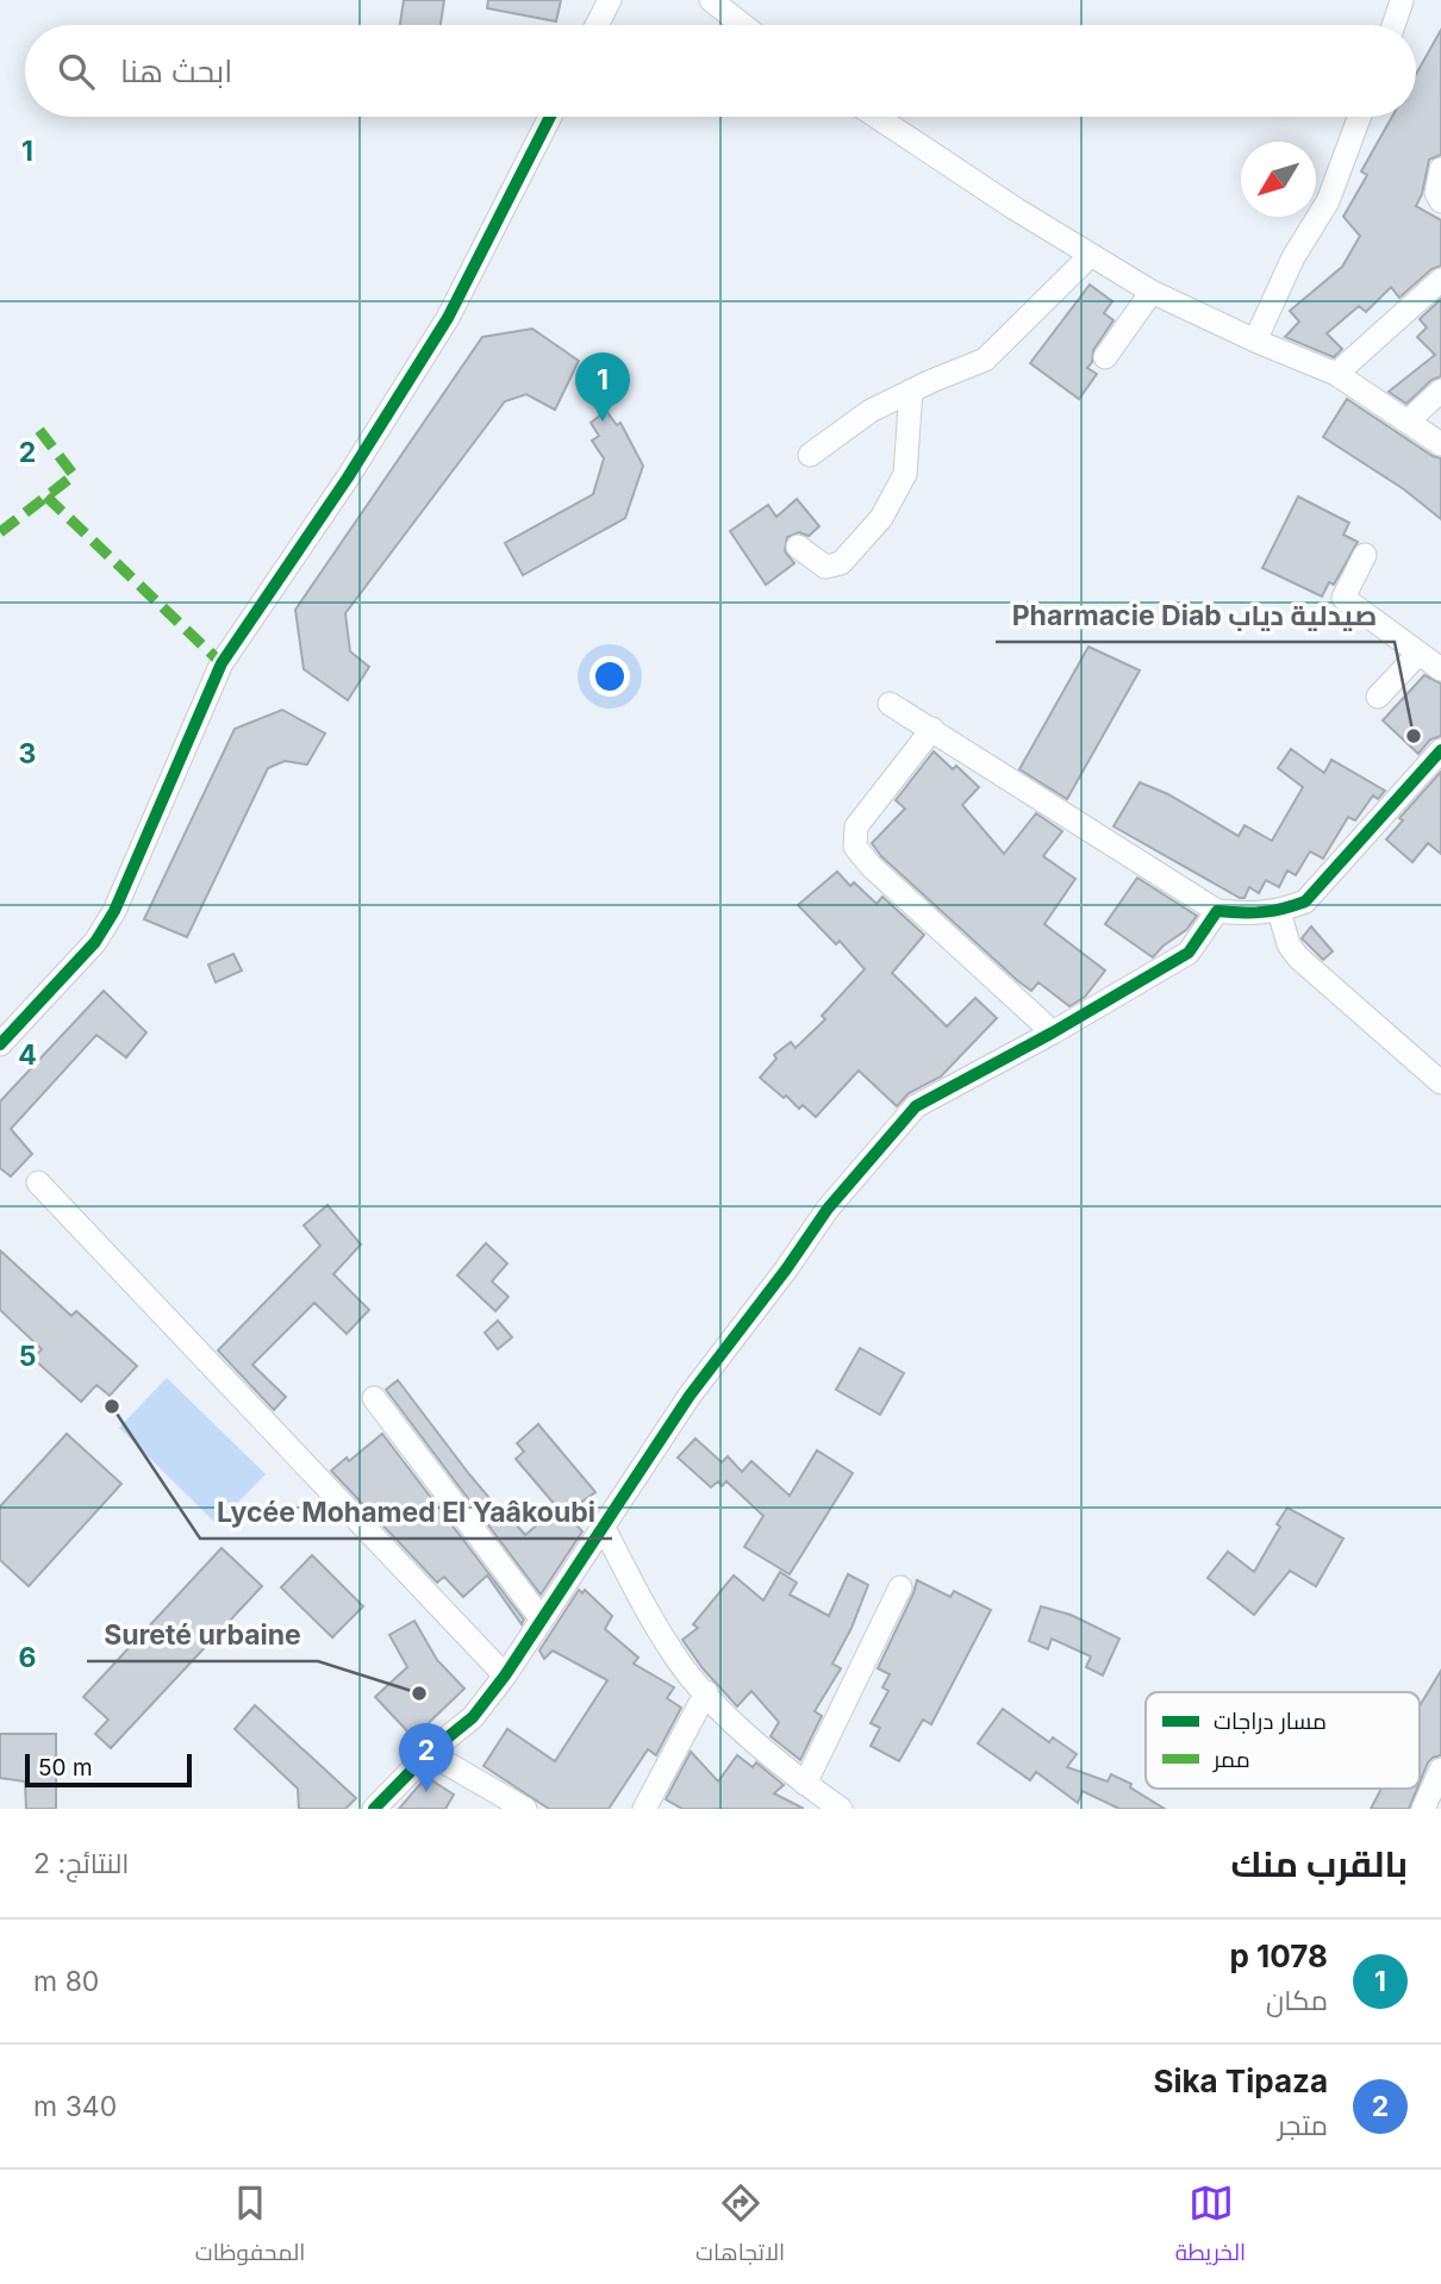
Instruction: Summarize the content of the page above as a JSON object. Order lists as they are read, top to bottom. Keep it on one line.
{"places":["Pharmacie Diab صيدلية دياب","Lycée Mohamed El Yaâkoubi","Sureté urbaine"],"legend":["مسار دراجات","ممر"],"scale_bar":"50 m","north":"bottom left","page":{"search":"ابحث هنا","pins":["1","2"],"scale":"50 m","heading":["بالقرب منك","النتائج: 2"],"list":[{"mark":"1","name":"p 1078","note":"مكان","value":"80 m"},{"mark":"2","name":"Sika Tipaza","note":"متجر","value":"340 m"}],"nav":["الخريطة","الاتجاهات","المحفوظات"]},"grid":{"rows":["1","2","3","4","5","6"]}}
